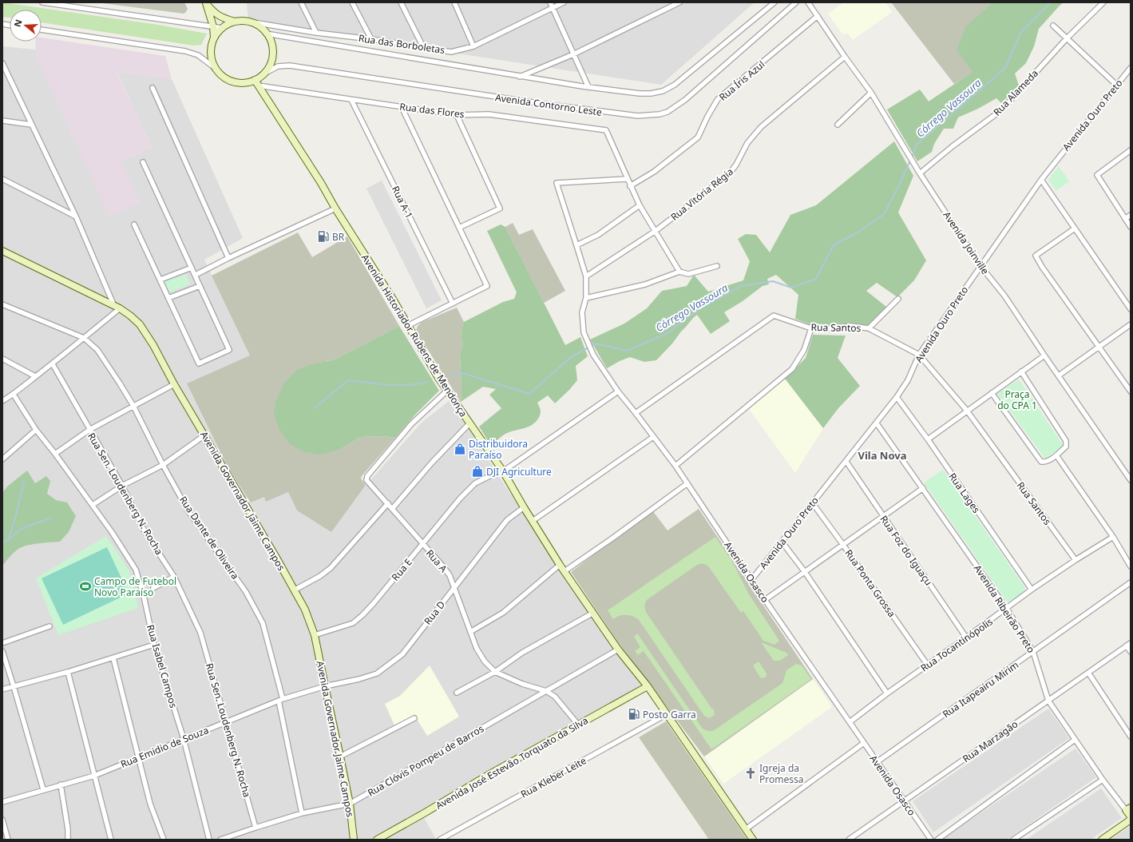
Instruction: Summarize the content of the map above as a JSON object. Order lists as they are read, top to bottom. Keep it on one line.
{"streets":{"main road":["Avenida Historiador Rubens de Mendonça","Avenida Governador Jaime Campos","Avenida Ribeirão Preto","Avenida José Estevão Torquato da Silva"],"street":["Rua das Borboletas","Rua Íris Azul","Rua Alameda","Avenida Contorno Leste","Rua das Flores","Avenida Ouro Preto","Rua Vitória Régia","Rua A-1","Avenida Joinville","Rua Santos","Rua Lages","Rua Sen. Loudenberg N. Rocha","Rua Dante de Oliveira","Rua Foz do Iguaçu","Rua A","Rua E","Avenida Osasco","Rua Ponta Grossa","Rua D","Rua Tocantinópolis","Rua Isabel Campos","Rua Itapeairu Mirim","Rua Marzagão","Rua Emidio de Souza","Rua Clóvis Pompeu de Barros","Rua Kleber Leite"]},"crossings":[["Rua das Borboletas","Avenida Contorno Leste"],["Rua das Borboletas","Rua das Flores"],["Rua das Borboletas","Avenida Historiador Rubens de Mendonça"],["Rua Íris Azul","Avenida Joinville"],["Rua Alameda","Avenida Joinville"],["Avenida Contorno Leste","Rua das Flores"],["Avenida Contorno Leste","Avenida Historiador Rubens de Mendonça"],["Rua das Flores","Rua A-1"],["Rua das Flores","Avenida Historiador Rubens de Mendonça"],["Rua das Flores","Avenida Osasco"],["Avenida Ouro Preto","Avenida Joinville"],["Avenida Ouro Preto","Rua Santos"],["Avenida Ouro Preto","Rua Lages"],["Avenida Ouro Preto","Rua Foz do Iguaçu"],["Avenida Ouro Preto","Avenida Osasco"],["Avenida Ouro Preto","Rua Ponta Grossa"],["Avenida Ouro Preto","Avenida Ribeirão Preto"],["Rua Vitória Régia","Avenida Joinville"],["Rua Vitória Régia","Avenida Osasco"],["Rua Santos","Avenida Osasco"],["Rua Santos","Rua Tocantinópolis"],["Avenida Historiador Rubens de Mendonça","Rua A"],["Avenida Historiador Rubens de Mendonça","Rua E"],["Avenida Historiador Rubens de Mendonça","Rua D"],["Avenida Historiador Rubens de Mendonça","Rua Clóvis Pompeu de Barros"],["Avenida Historiador Rubens de Mendonça","Avenida José Estevão Torquato da Silva"],["Avenida Historiador Rubens de Mendonça","Rua Kleber Leite"],["Rua Lages","Rua Tocantinópolis"],["Rua Sen. Loudenberg N. Rocha","Rua Emidio de Souza"],["Rua Sen. Loudenberg N. Rocha","Rua Clóvis Pompeu de Barros"],["Avenida Governador Jaime Campos","Rua E"],["Avenida Governador Jaime Campos","Rua D"],["Avenida Governador Jaime Campos","Rua Emidio de Souza"],["Avenida Governador Jaime Campos","Rua Clóvis Pompeu de Barros"],["Rua Dante de Oliveira","Rua Emidio de Souza"],["Rua Dante de Oliveira","Rua Clóvis Pompeu de Barros"],["Rua Foz do Iguaçu","Rua Tocantinópolis"],["Rua A","Rua E"],["Rua A","Rua D"],["Rua A","Rua Clóvis Pompeu de Barros"],["Rua A","Avenida José Estevão Torquato da Silva"],["Rua E","Avenida Osasco"],["Avenida Osasco","Rua Tocantinópolis"],["Avenida Osasco","Rua Itapeairu Mirim"],["Avenida Osasco","Rua Marzagão"],["Rua Ponta Grossa","Rua Tocantinópolis"],["Avenida Ribeirão Preto","Rua Tocantinópolis"],["Avenida Ribeirão Preto","Rua Itapeairu Mirim"],["Avenida Ribeirão Preto","Rua Marzagão"],["Rua D","Rua Emidio de Souza"],["Rua Isabel Campos","Rua Emidio de Souza"]],"districts":["Vila Nova"],"water":["Córrego Vassoura"],"parks":["Praça do CPA 1"],"places":{"fuel station":["BR","Posto Garra"],"shop":["Distribuidora Paraíso","DJI Agriculture"],"sports":["Campo de Futebol Novo Paraíso"],"church":["Igreja da Promessa"]},"north":"left"}
